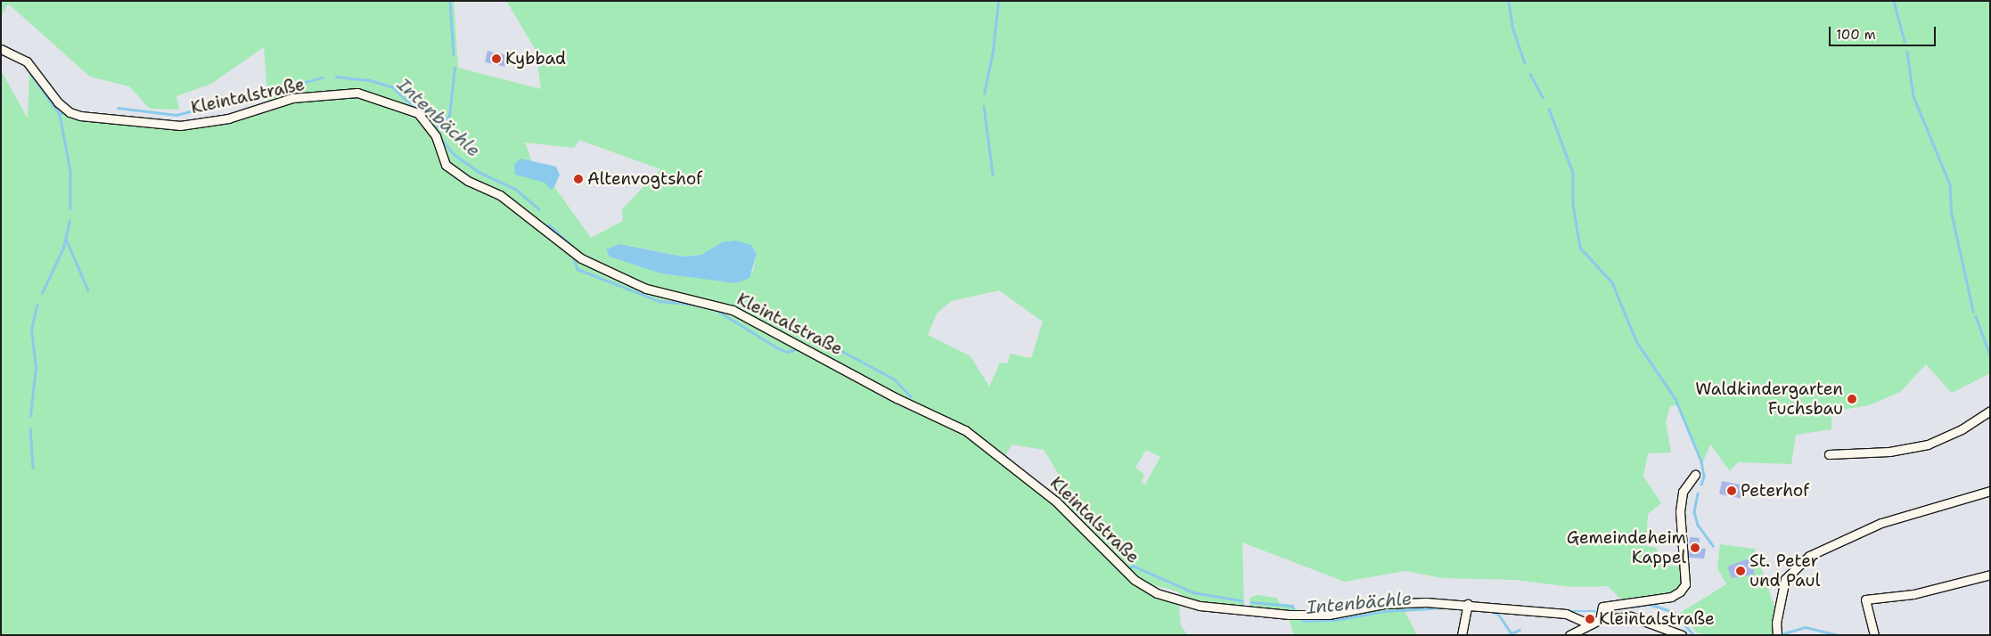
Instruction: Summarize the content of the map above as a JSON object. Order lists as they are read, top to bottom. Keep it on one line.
{"streets":{"street":["Kleintalstraße"]},"water":["Intenbächle"],"places":["Kybbad","Altenvogtshof","Waldkindergarten Fuchsbau","Peterhof","Gemeindeheim Kappel","St. Peter und Paul","Kleintalstraße"],"scale_bar":"100 m"}
